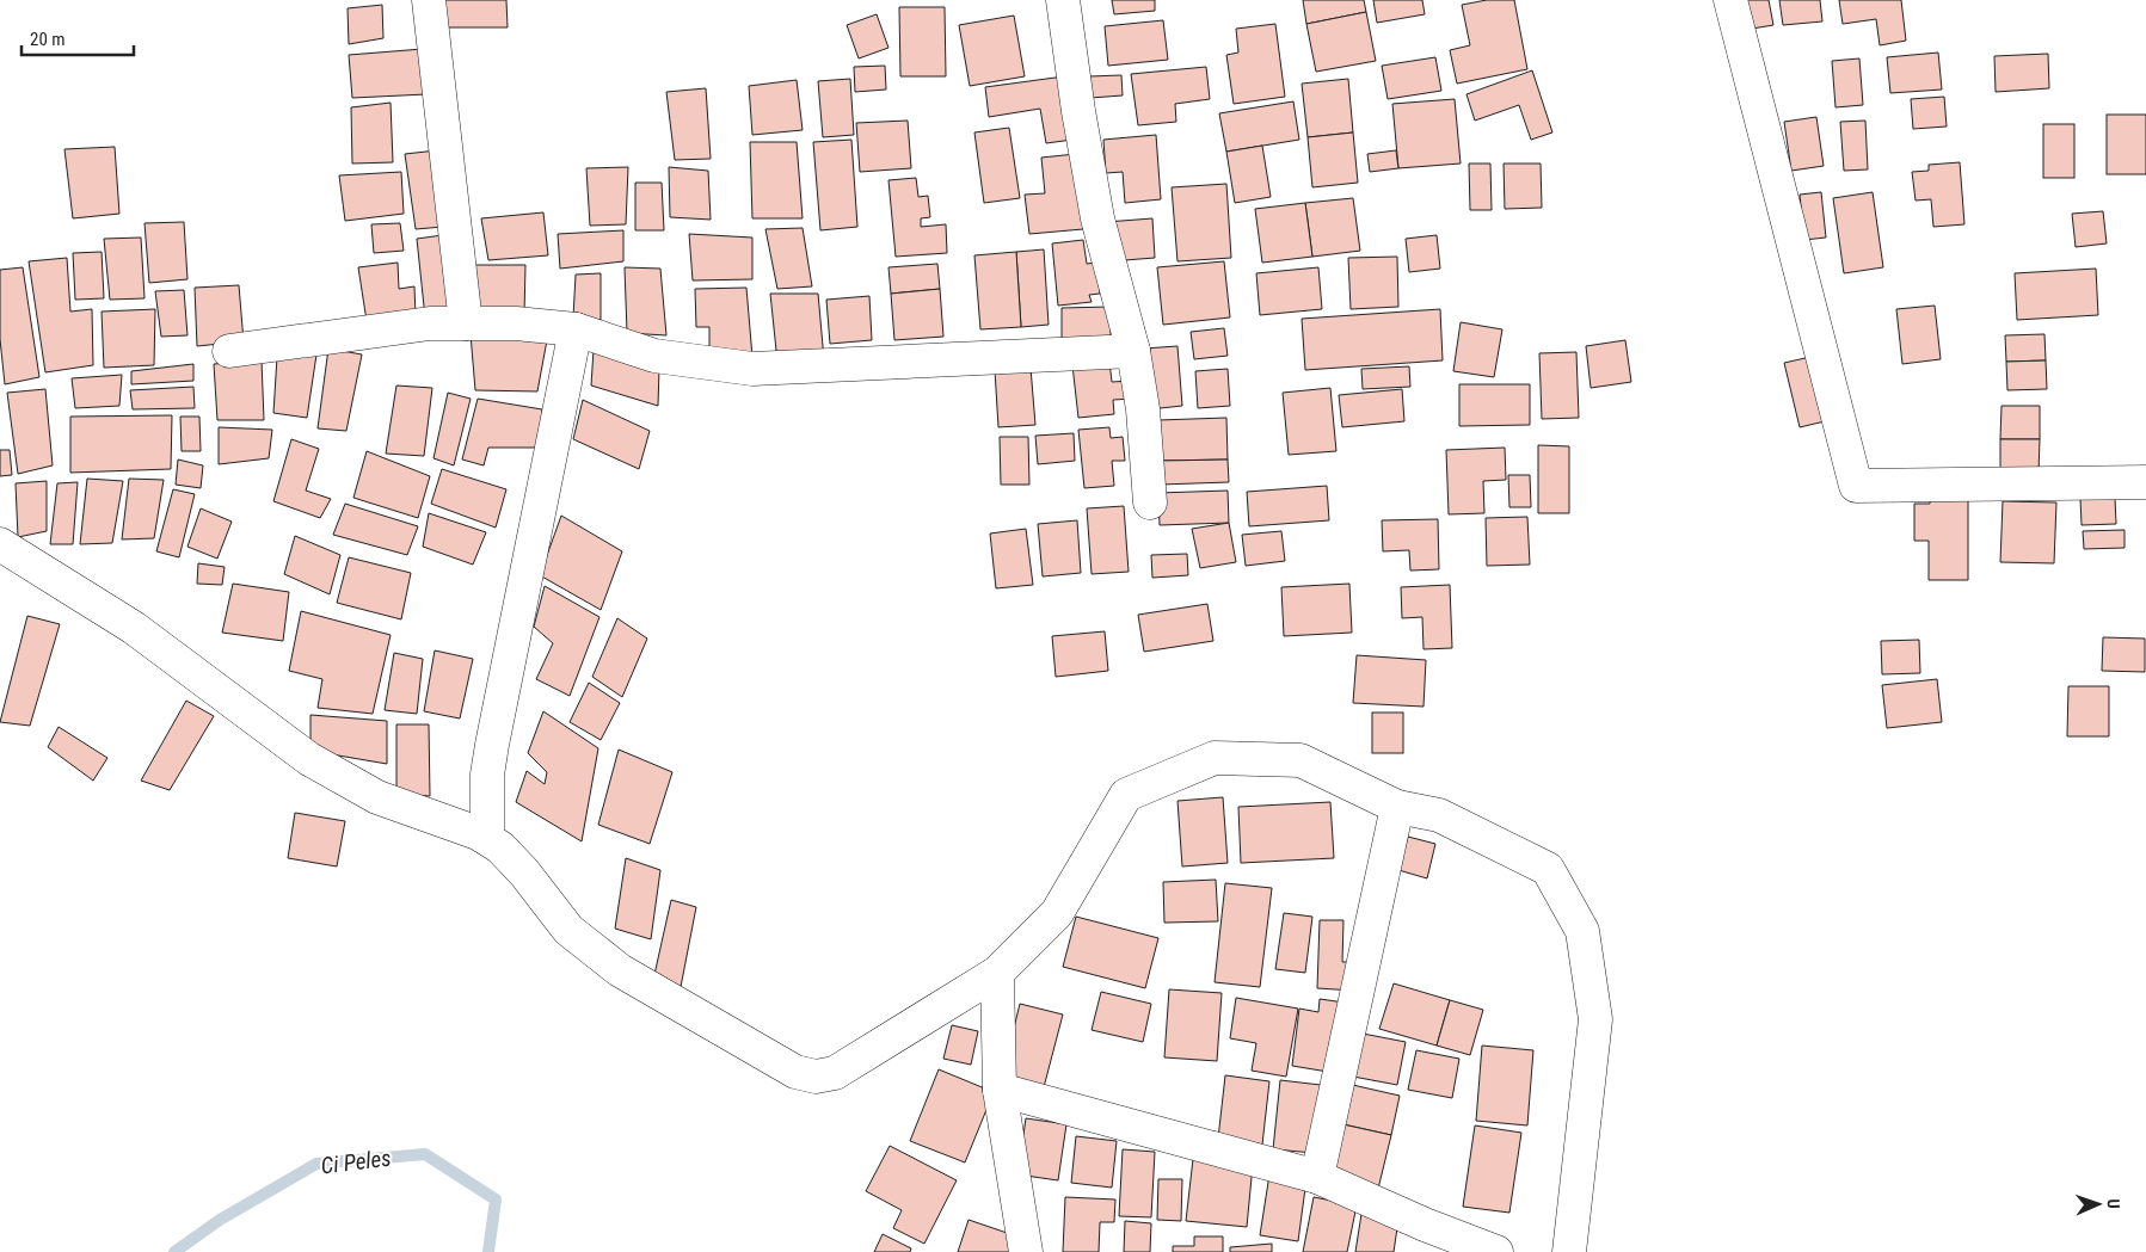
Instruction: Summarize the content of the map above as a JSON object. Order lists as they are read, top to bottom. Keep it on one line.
{"water":["Ci Peles"],"scale_bar":"20 m","north":"right"}
